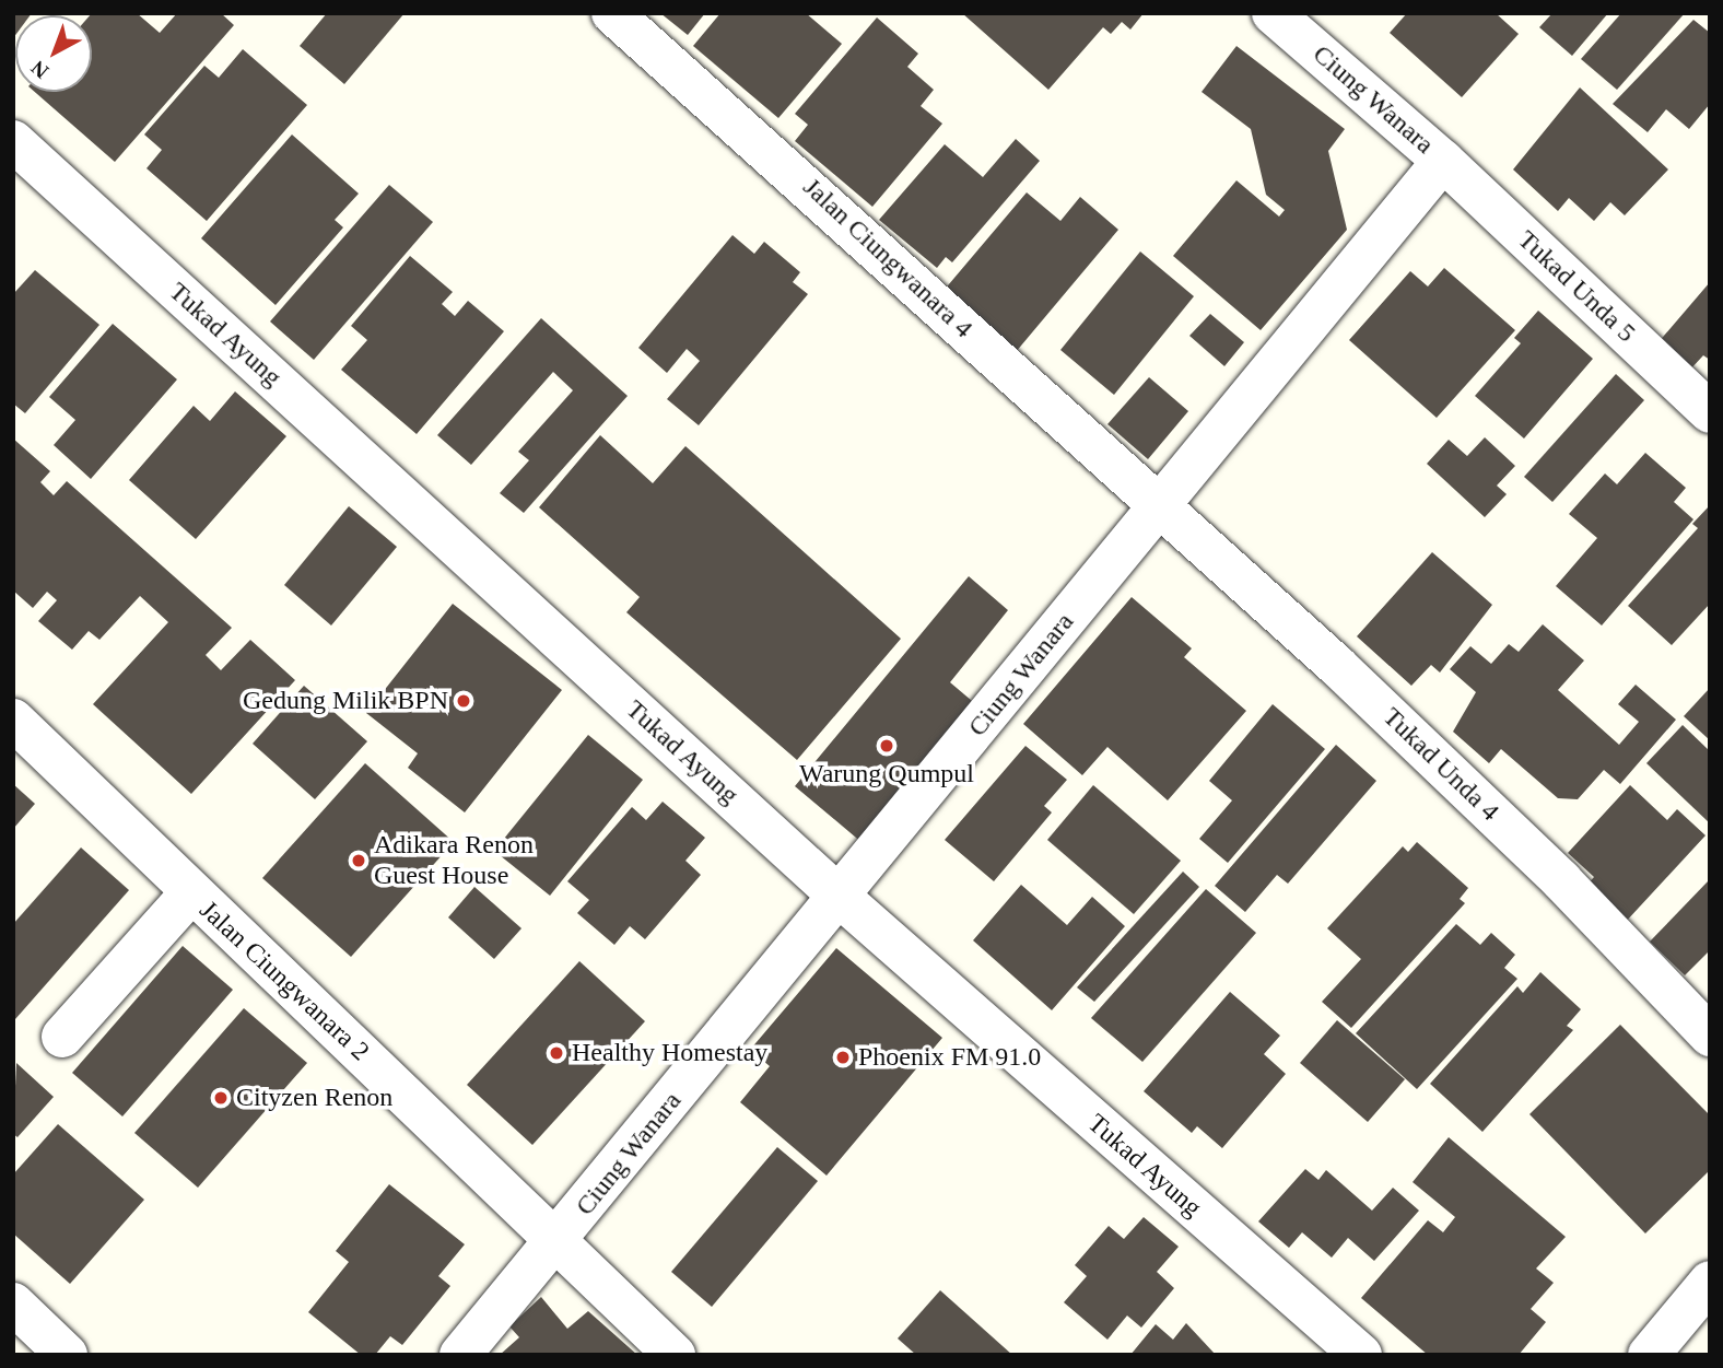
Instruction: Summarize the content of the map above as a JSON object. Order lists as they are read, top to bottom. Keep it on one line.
{"streets":{"street":["Ciung Wanara","Jalan Ciungwanara 4","Tukad Unda 5","Tukad Ayung","Tukad Unda 4","Jalan Ciungwanara 2"]},"crossings":[["Ciung Wanara","Jalan Ciungwanara 4"],["Ciung Wanara","Tukad Unda 5"],["Ciung Wanara","Tukad Ayung"],["Ciung Wanara","Tukad Unda 4"],["Ciung Wanara","Jalan Ciungwanara 2"],["Jalan Ciungwanara 4","Tukad Unda 4"]],"places":["Gedung Milik BPN","Warung Qumpul","Adikara Renon Guest House","Healthy Homestay","Phoenix FM 91.0","Cityzen Renon"],"north":"bottom left"}
